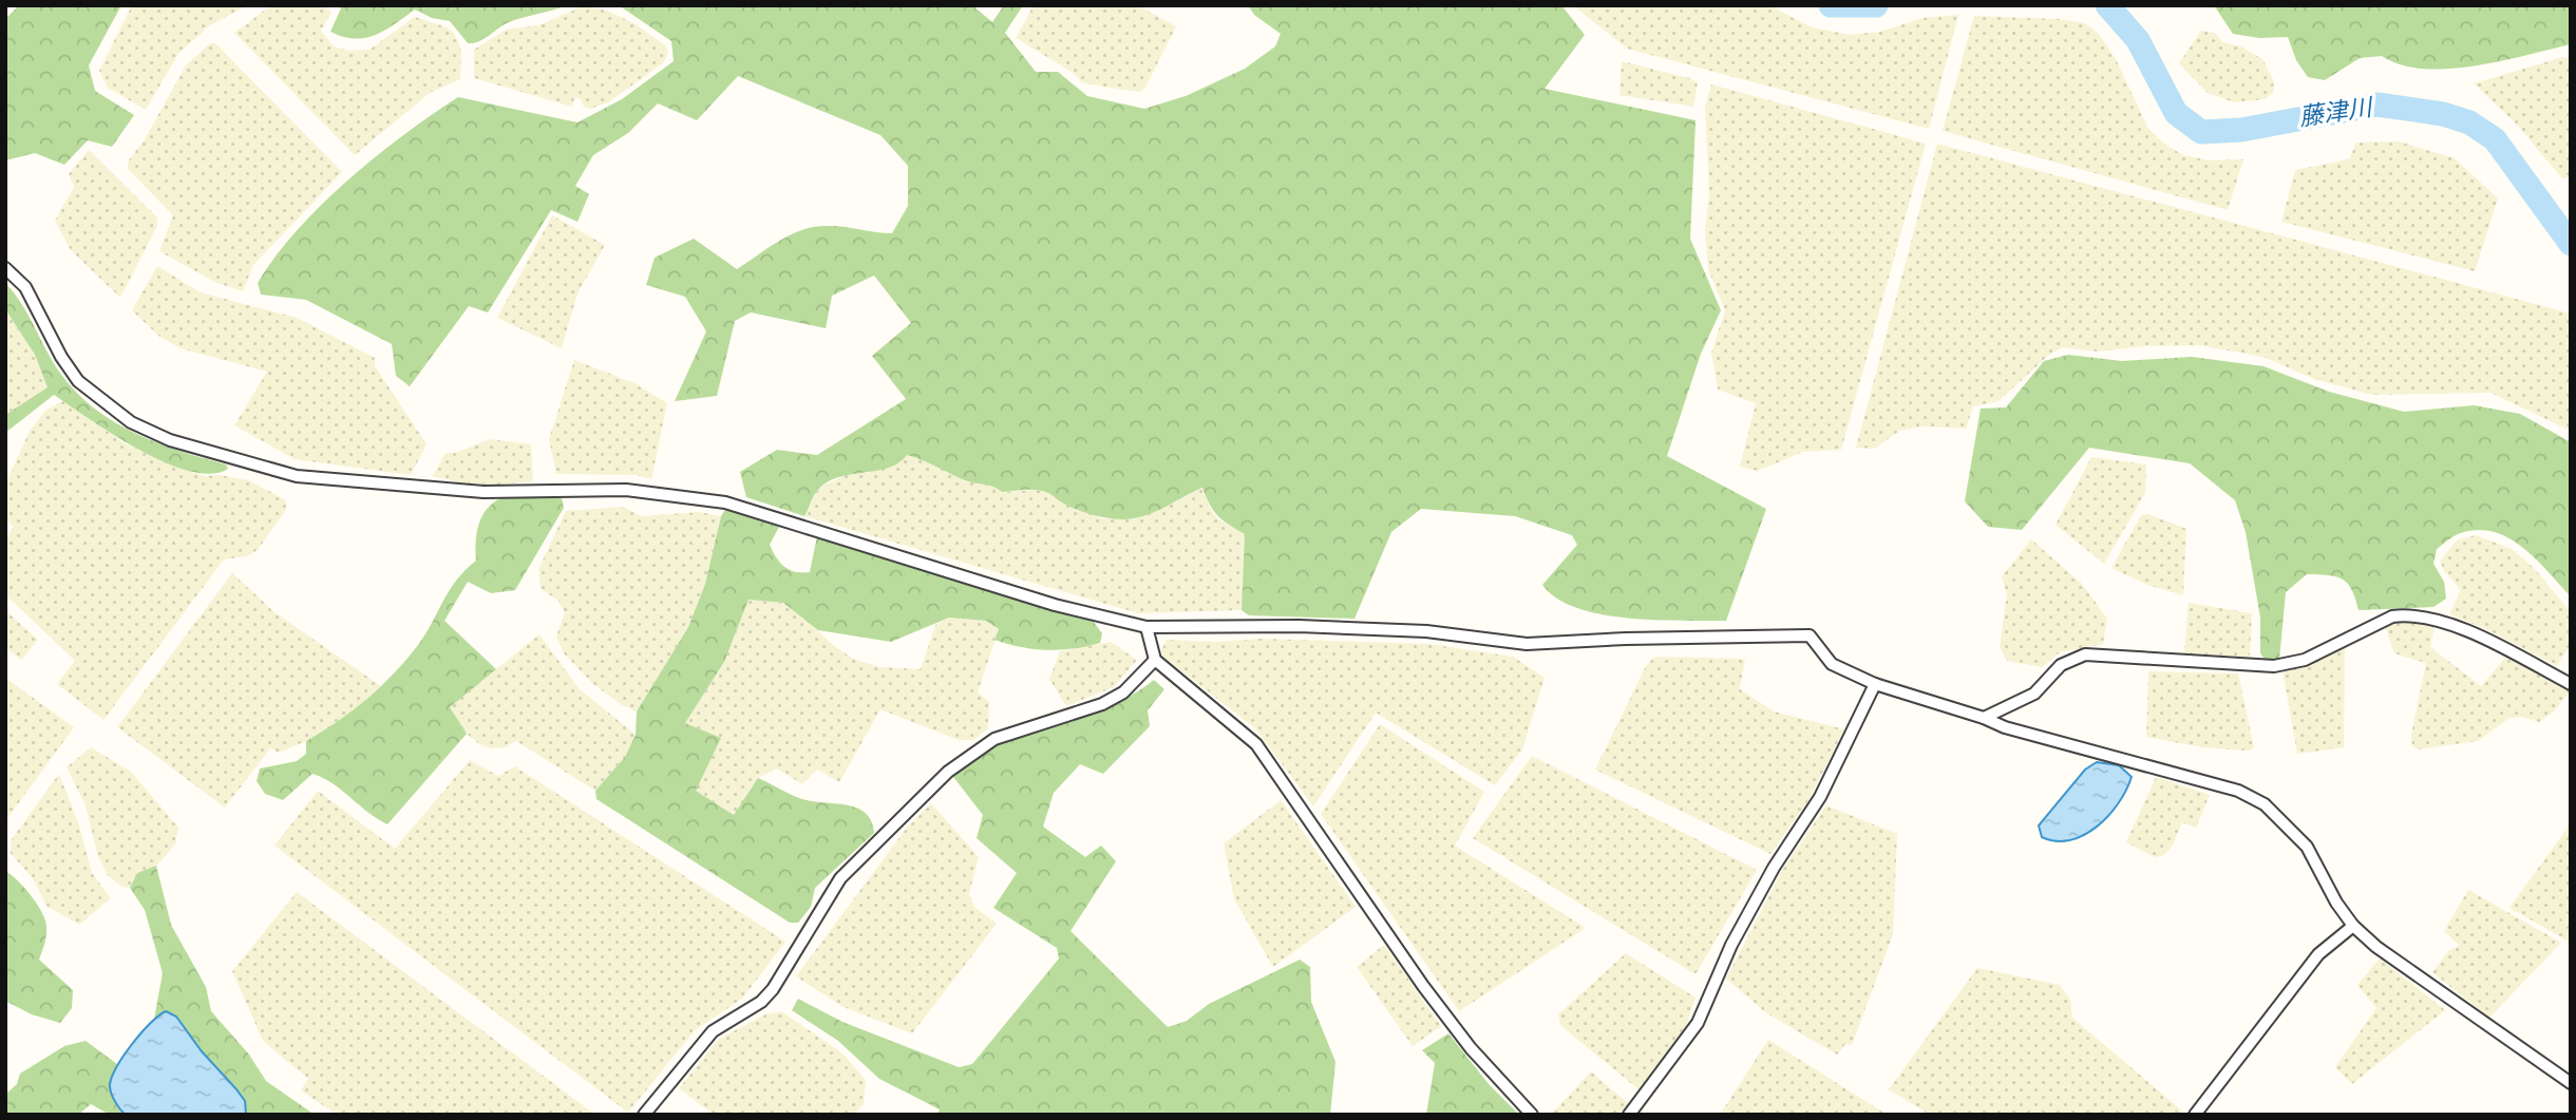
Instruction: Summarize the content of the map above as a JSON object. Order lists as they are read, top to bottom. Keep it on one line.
{"water":["藤津川"]}
